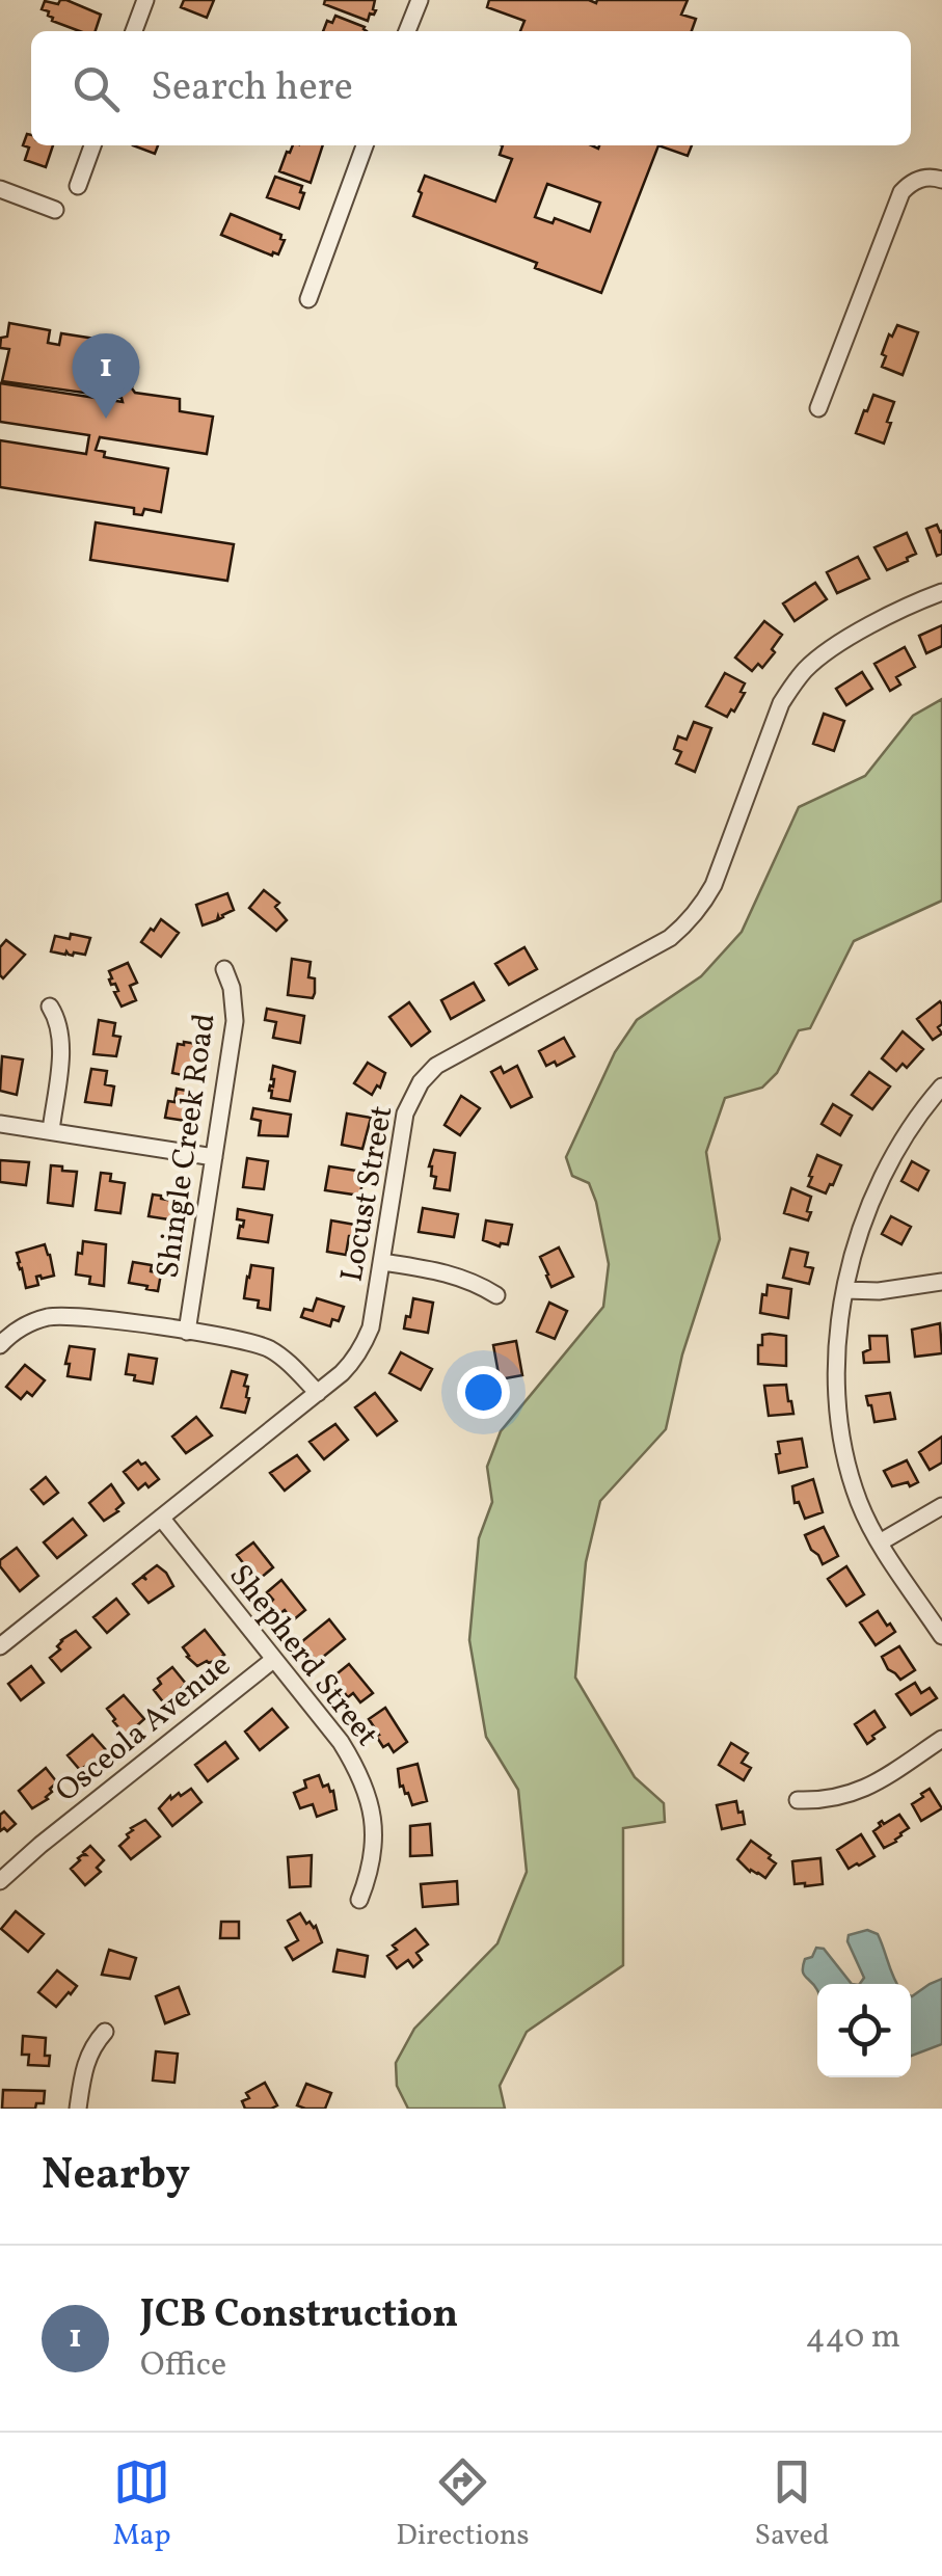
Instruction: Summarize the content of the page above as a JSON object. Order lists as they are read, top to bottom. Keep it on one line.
{"streets":{"street":["Shingle Creek Road","Locust Street","Shepherd Street","Osceola Avenue"]},"crossings":[["Locust Street","Shepherd Street"],["Shepherd Street","Osceola Avenue"]],"page":{"search":"Search here","pins":"1","heading":"Nearby","list":[{"mark":"1","name":"JCB Construction","note":"Office","value":"440 m"}],"nav":["Map","Directions","Saved"]}}
